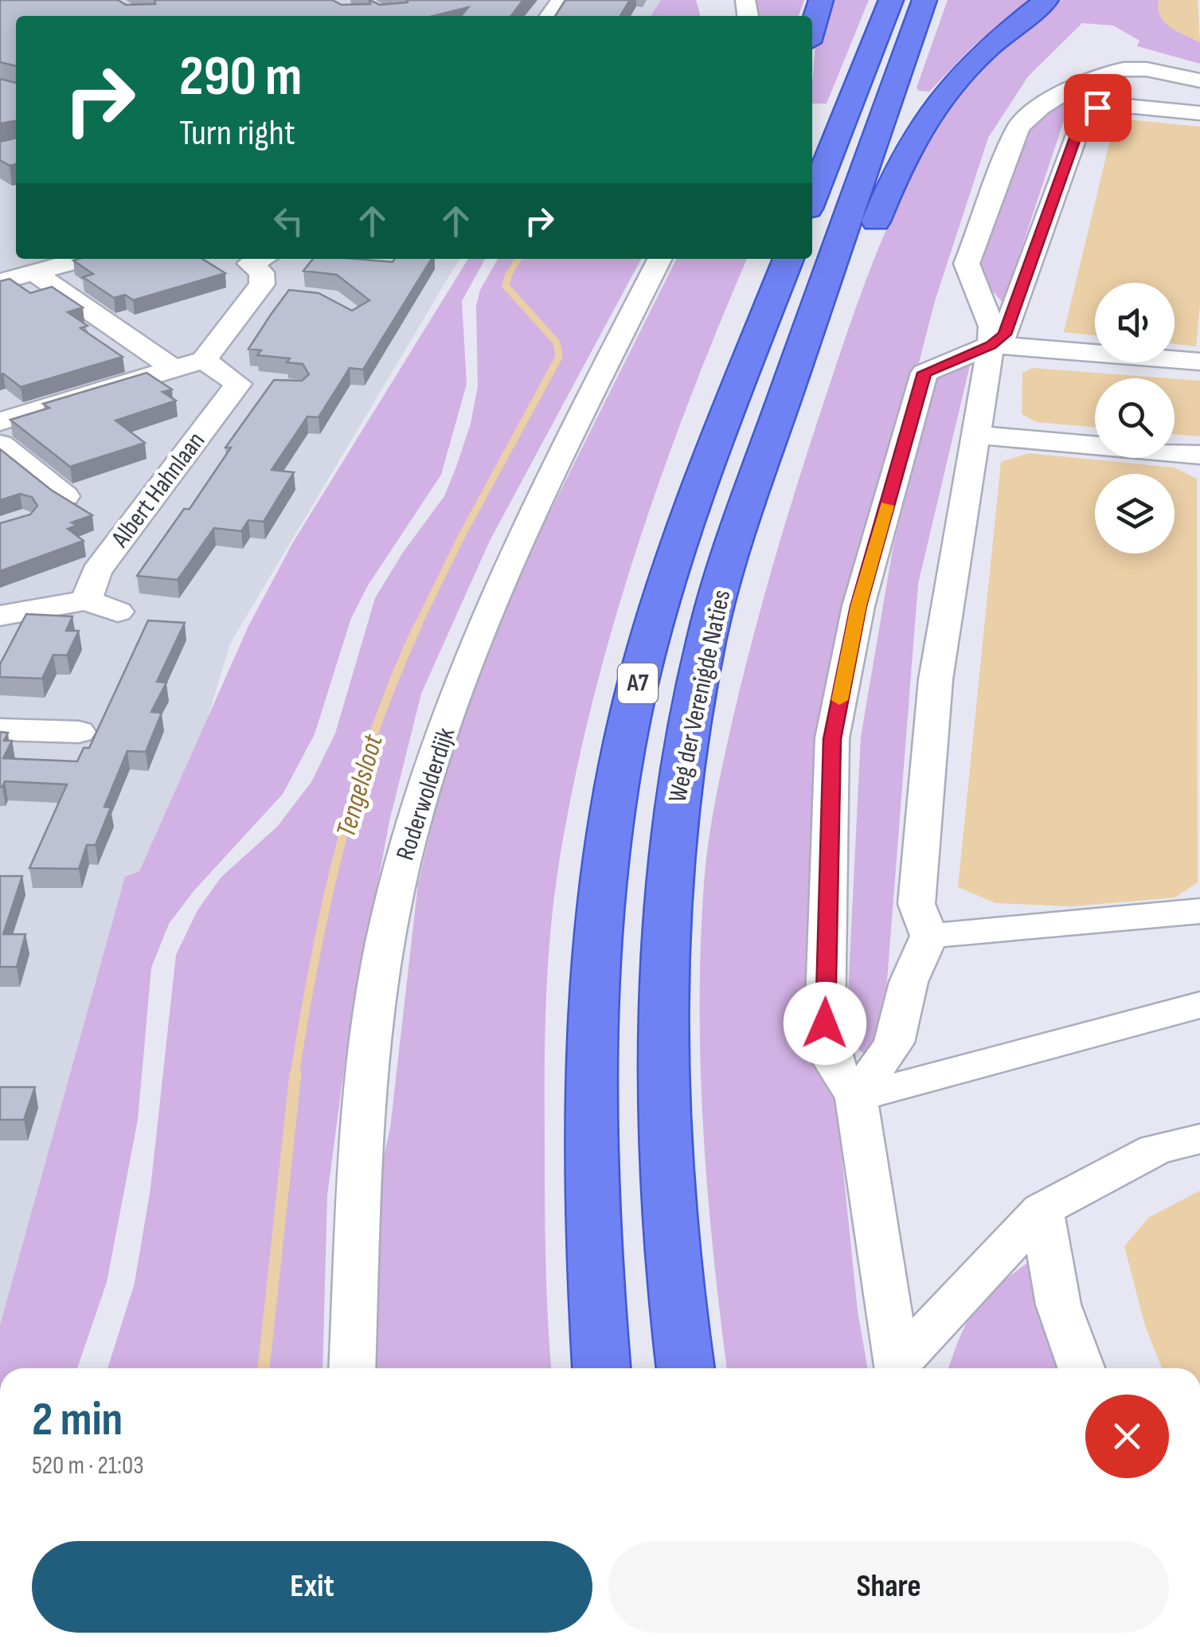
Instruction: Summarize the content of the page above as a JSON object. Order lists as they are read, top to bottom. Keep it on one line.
{"streets":{"highway":["A7","Weg der Verenigde Naties"],"street":["Albert Hahnlaan","Roderwolderdijk"]},"crossings":[["A7","Weg der Verenigde Naties"]],"water":["Tengelsloot"],"page":{"turn":["290 m","Turn right"],"heading":["2 min","520 m · 21:03"],"buttons":["Exit","Share"]}}
